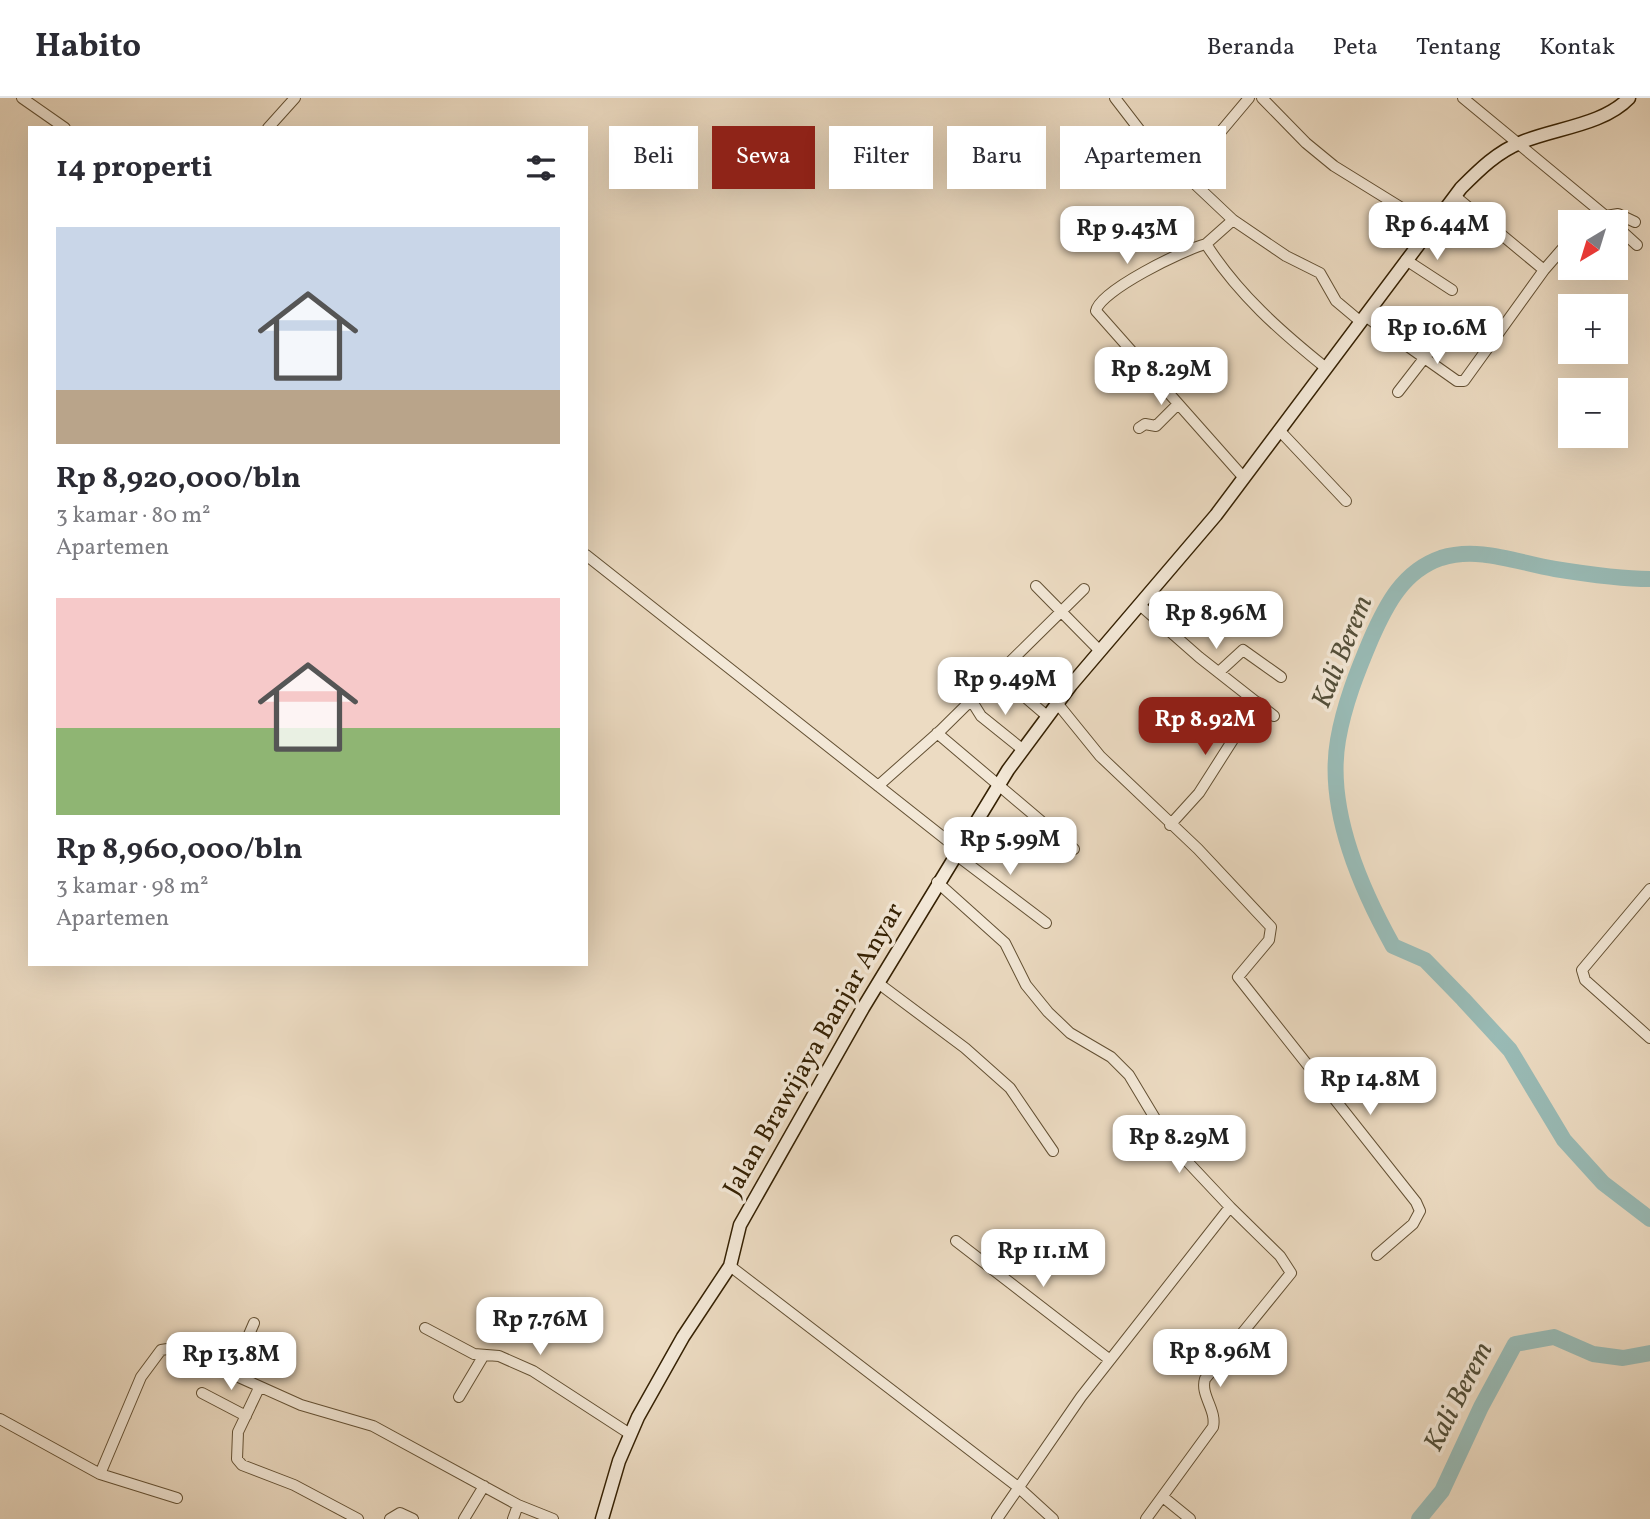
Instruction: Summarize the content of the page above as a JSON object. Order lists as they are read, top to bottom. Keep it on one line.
{"streets":{"street":["Jalan Brawijaya Banjar Anyar"]},"water":["Kali Berem"],"north":"bottom left","page":{"header":"Habito","nav":["Beranda","Peta","Tentang","Kontak"],"chip":["Beli","Sewa","Filter","Baru","Apartemen"],"heading":"14 properti","price":["Rp 6.44M","Rp 9.43M","Rp 10.6M","Rp 8.29M","Rp 8.96M","Rp 9.49M","Rp 8.92M","Rp 5.99M","Rp 14.8M","Rp 8.29M","Rp 11.1M","Rp 7.76M","Rp 8.96M","Rp 13.8M"],"map_buttons":["+","−"],"list":[{"name":"Rp 8,920,000/bln","note":"3 kamar · 80 m² · Apartemen"},{"name":"Rp 8,960,000/bln","note":"3 kamar · 98 m² · Apartemen"}]}}
